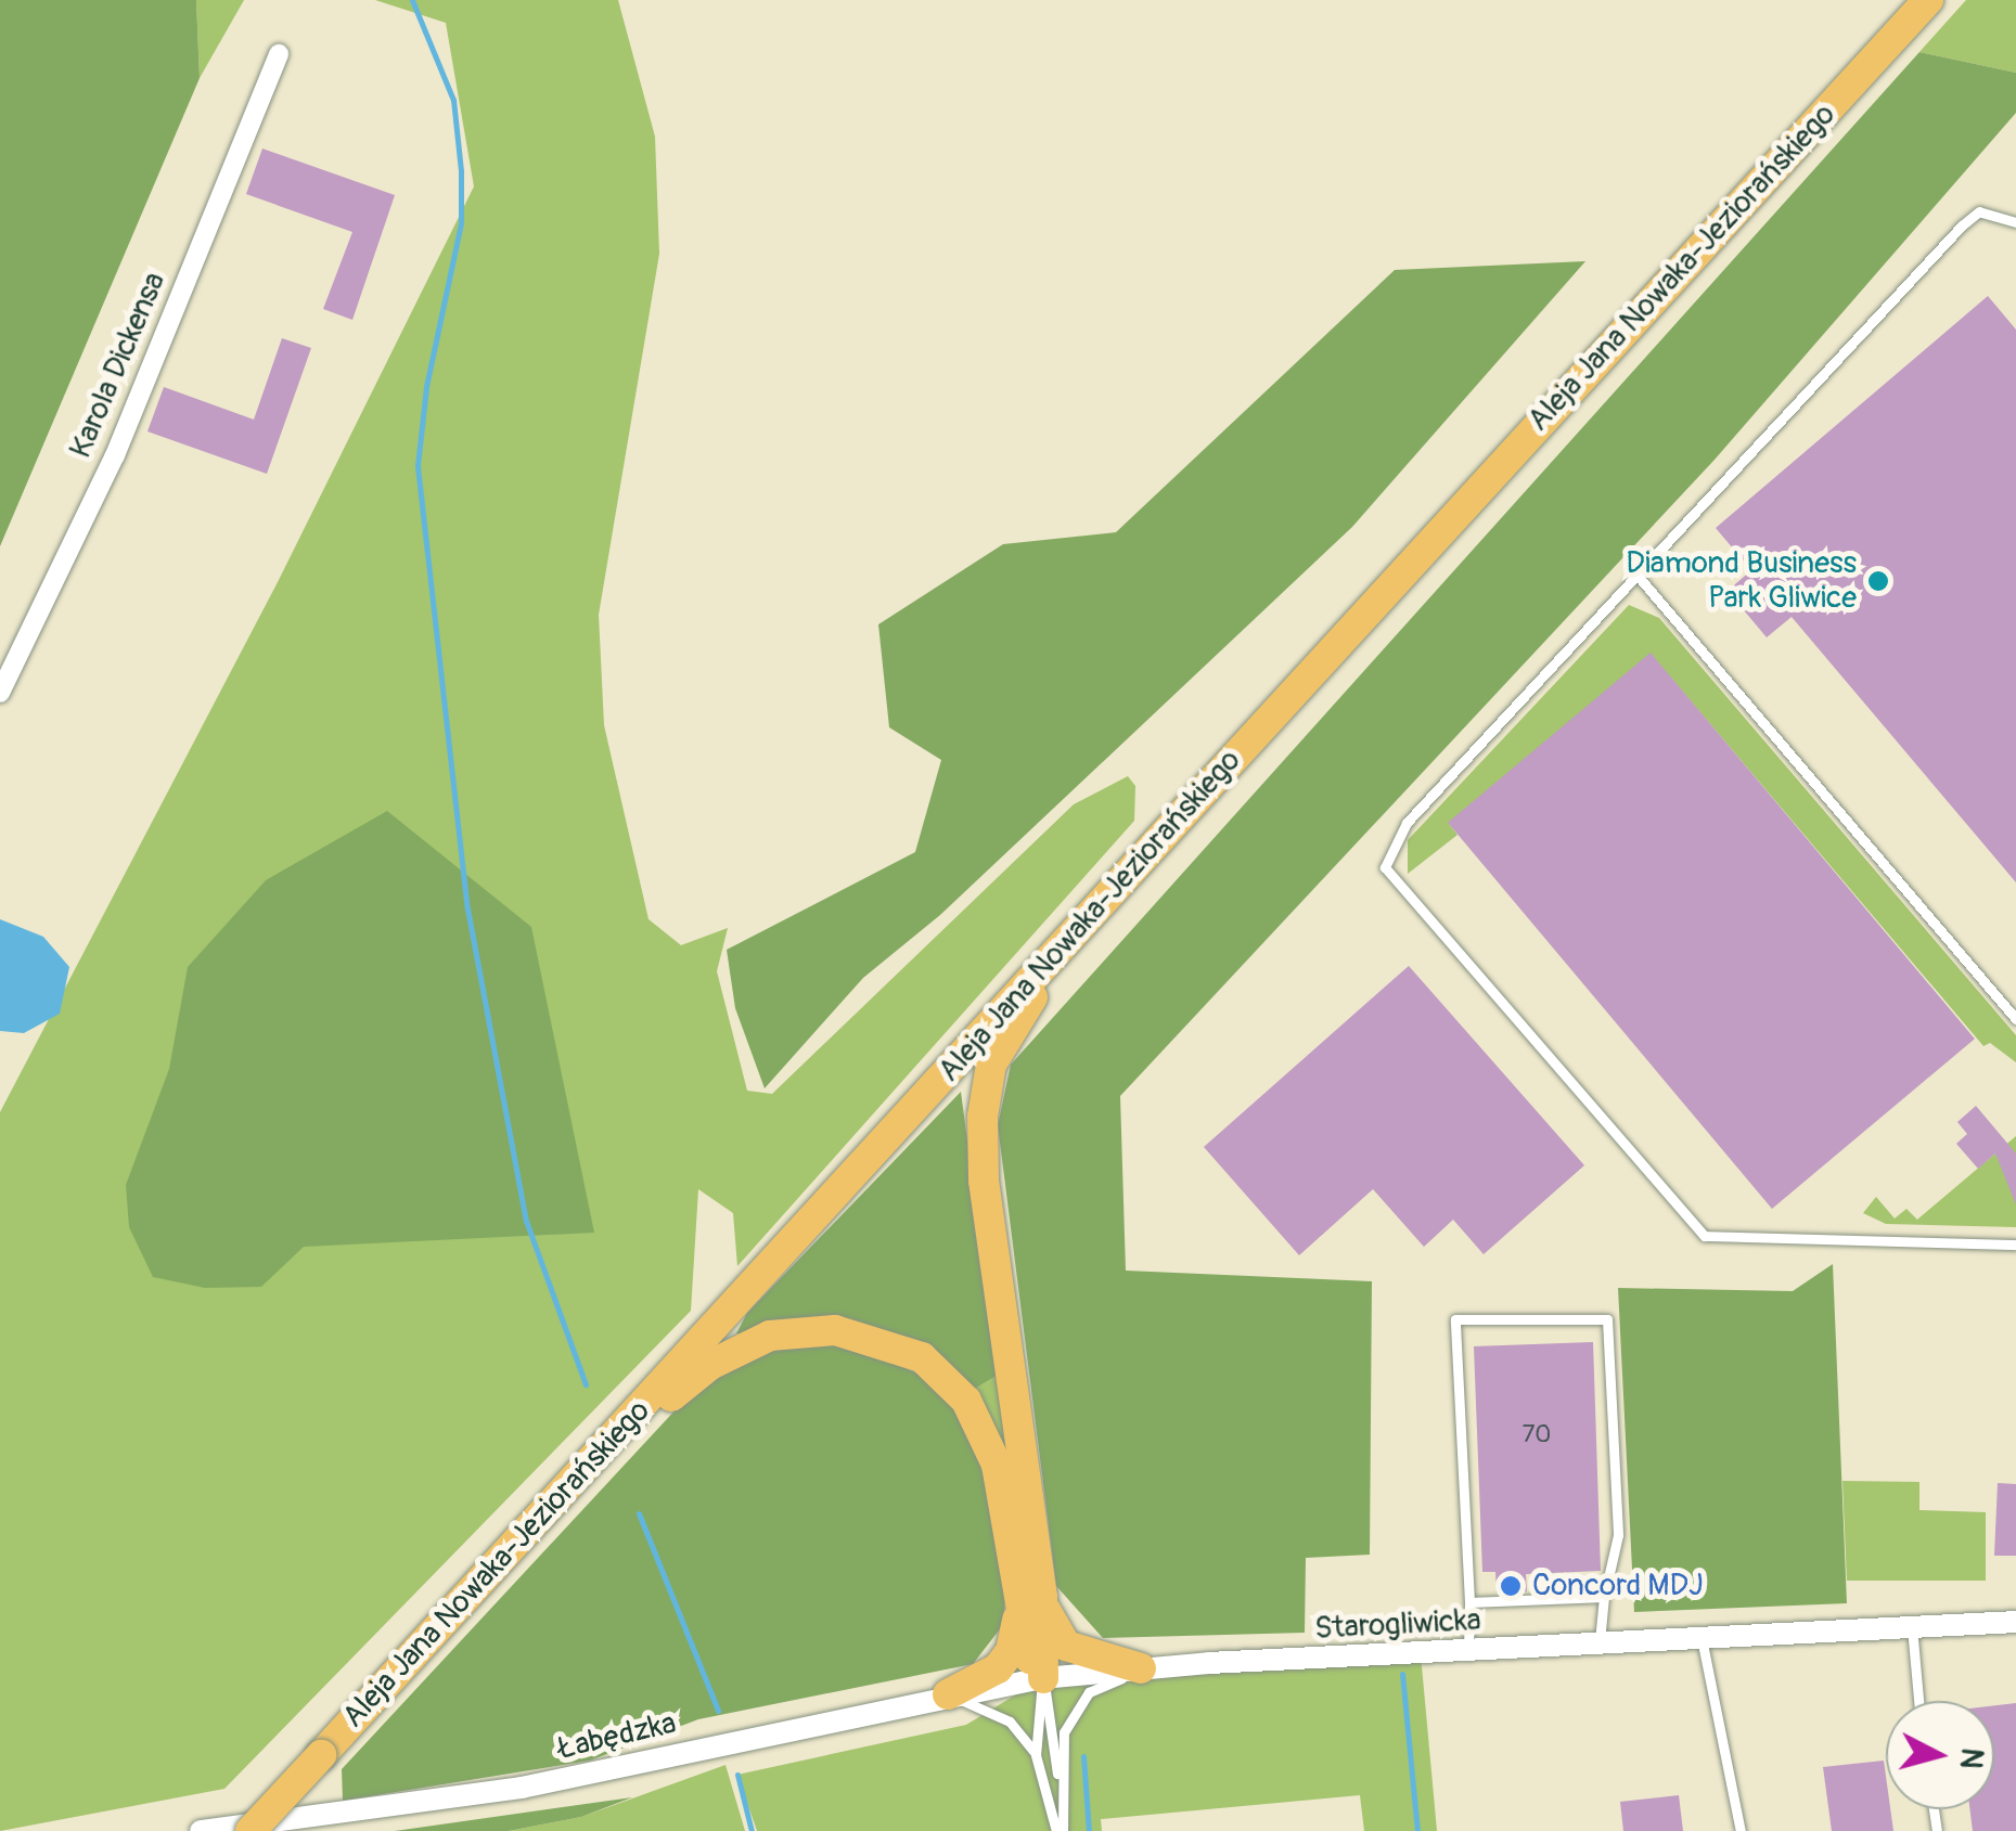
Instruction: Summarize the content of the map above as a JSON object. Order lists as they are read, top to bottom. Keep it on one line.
{"streets":{"main road":["Aleja Jana Nowaka-Jeziorańskiego"],"street":["Karola Dickensa","Starogliwicka","Łabędzka"]},"crossings":[["Starogliwicka","Łabędzka"]],"places":["Diamond Business Park Gliwice","Concord MDJ"],"house_numbers":["70"],"north":"right"}
